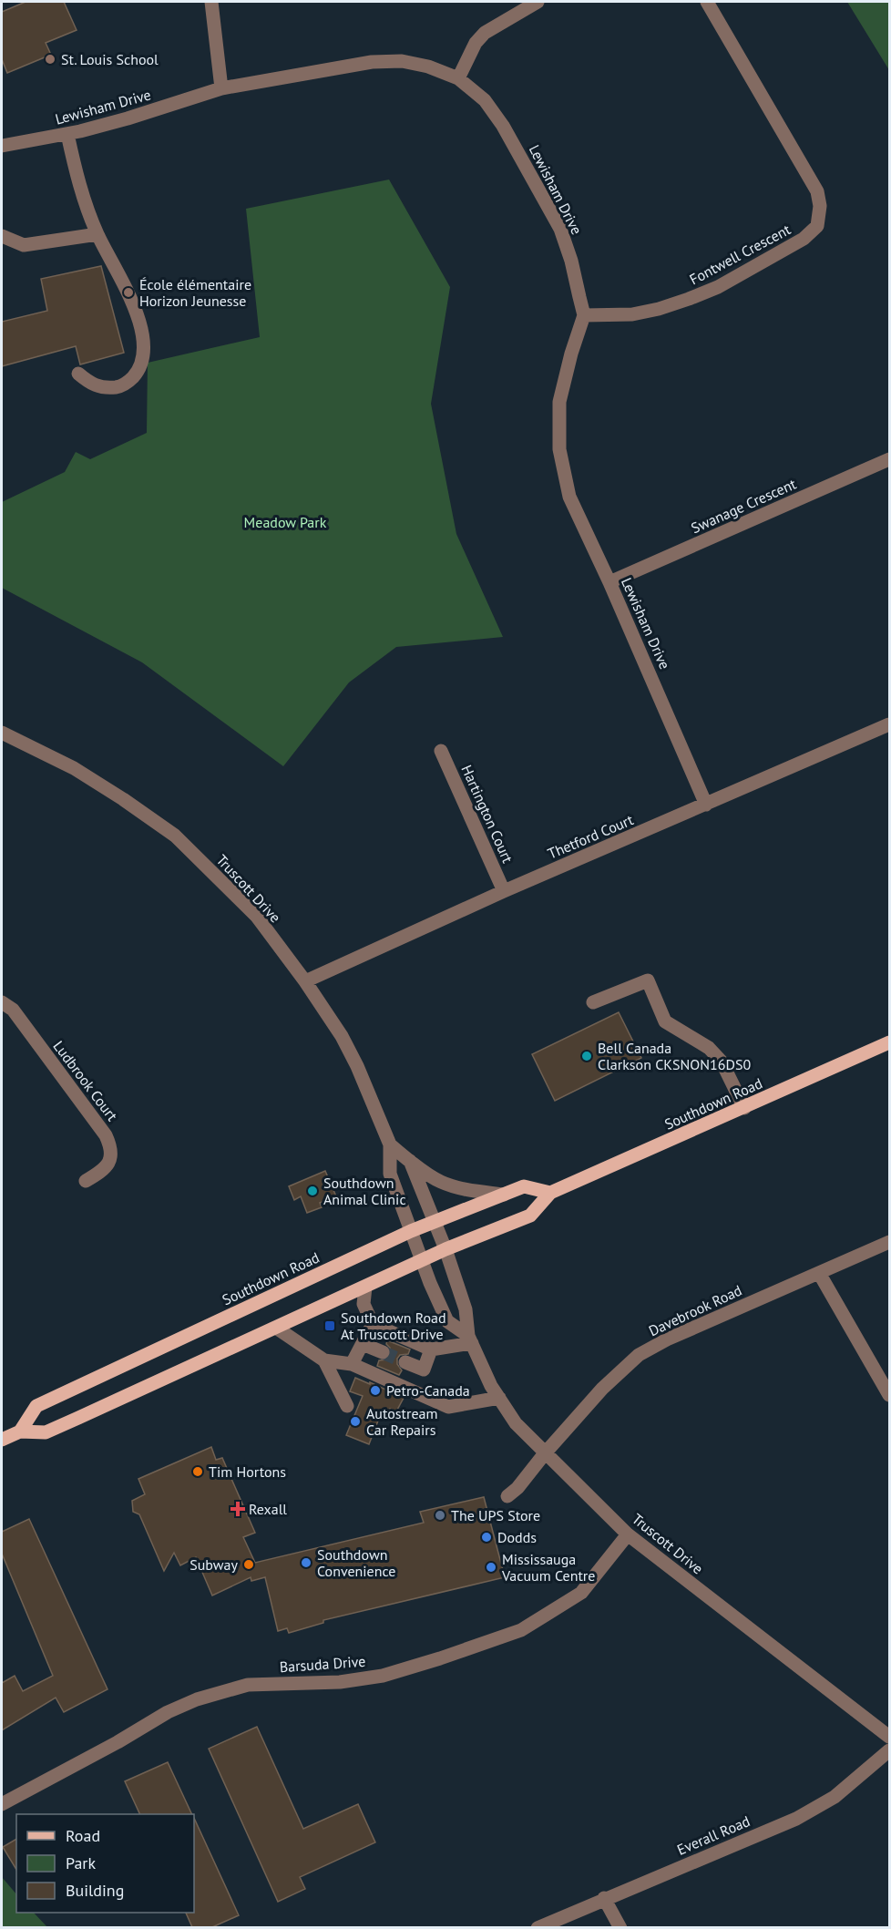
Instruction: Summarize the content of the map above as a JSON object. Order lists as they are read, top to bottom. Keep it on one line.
{"streets":{"main road":["Southdown Road"],"street":["Lewisham Drive","Fontwell Crescent","Swanage Crescent","Hartington Court","Thetford Court","Truscott Drive","Ludbrook Court","Davebrook Road","Barsuda Drive","Everall Road"]},"crossings":[["Lewisham Drive","Fontwell Crescent"],["Lewisham Drive","Swanage Crescent"],["Lewisham Drive","Thetford Court"],["Hartington Court","Thetford Court"],["Thetford Court","Truscott Drive"],["Truscott Drive","Southdown Road"],["Truscott Drive","Davebrook Road"],["Truscott Drive","Barsuda Drive"]],"parks":["Meadow Park"],"places":{"other":["St. Louis School","École élémentaire Horizon Jeunesse","Bell Canada Clarkson CKSNON16DS0","Southdown Animal Clinic","Petro-Canada","Autostream Car Repairs","Tim Hortons","The UPS Store","Dodds","Southdown Convenience","Subway","Mississauga Vacuum Centre"],"transit":["Southdown Road At Truscott Drive"],"health":["Rexall"]},"legend":["Road","Park","Building"]}
